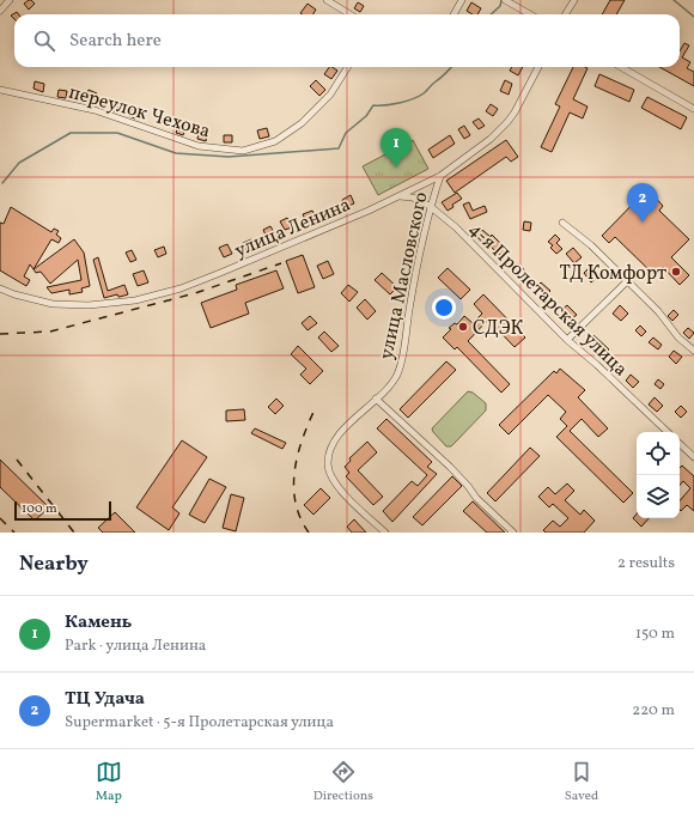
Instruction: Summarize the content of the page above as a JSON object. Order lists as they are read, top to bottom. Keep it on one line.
{"streets":{"street":["переулок Чехова","улица Ленина","улица Масловского","4-я Пролетарская улица"]},"crossings":[["улица Ленина","улица Масловского"],["улица Ленина","4-я Пролетарская улица"],["улица Масловского","4-я Пролетарская улица"]],"places":["ТД Комфорт","СДЭК"],"scale_bar":"100 m","page":{"search":"Search here","pins":["1","2"],"scale":"100 m","heading":["Nearby","2 results"],"list":[{"mark":"1","name":"Камень","note":"Park · улица Ленина","value":"150 m"},{"mark":"2","name":"ТЦ Удача","note":"Supermarket · 5-я Пролетарская улица","value":"220 m"}],"nav":["Map","Directions","Saved"]}}
